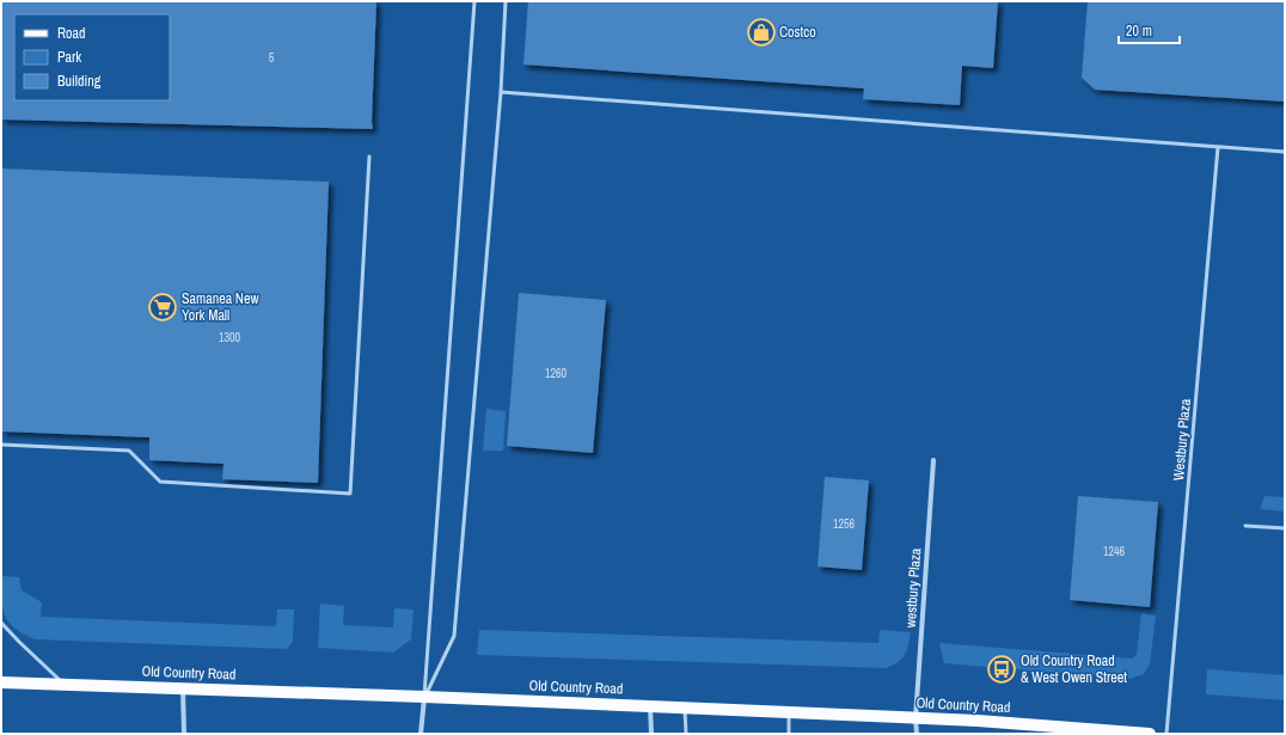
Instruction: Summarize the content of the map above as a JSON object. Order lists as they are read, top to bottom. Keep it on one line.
{"streets":{"main road":["Old Country Road"],"street":["westbury Plaza"],"lane":["Westbury Plaza"]},"crossings":[["westbury Plaza","Old Country Road"]],"places":{"shop":["Costco"],"supermarket":["Samanea New York Mall"],"bus stop":["Old Country Road & West Owen Street"]},"house_numbers":["5","1300","1260","1256","1246"],"legend":["Road","Park","Building"],"scale_bar":"20 m"}
